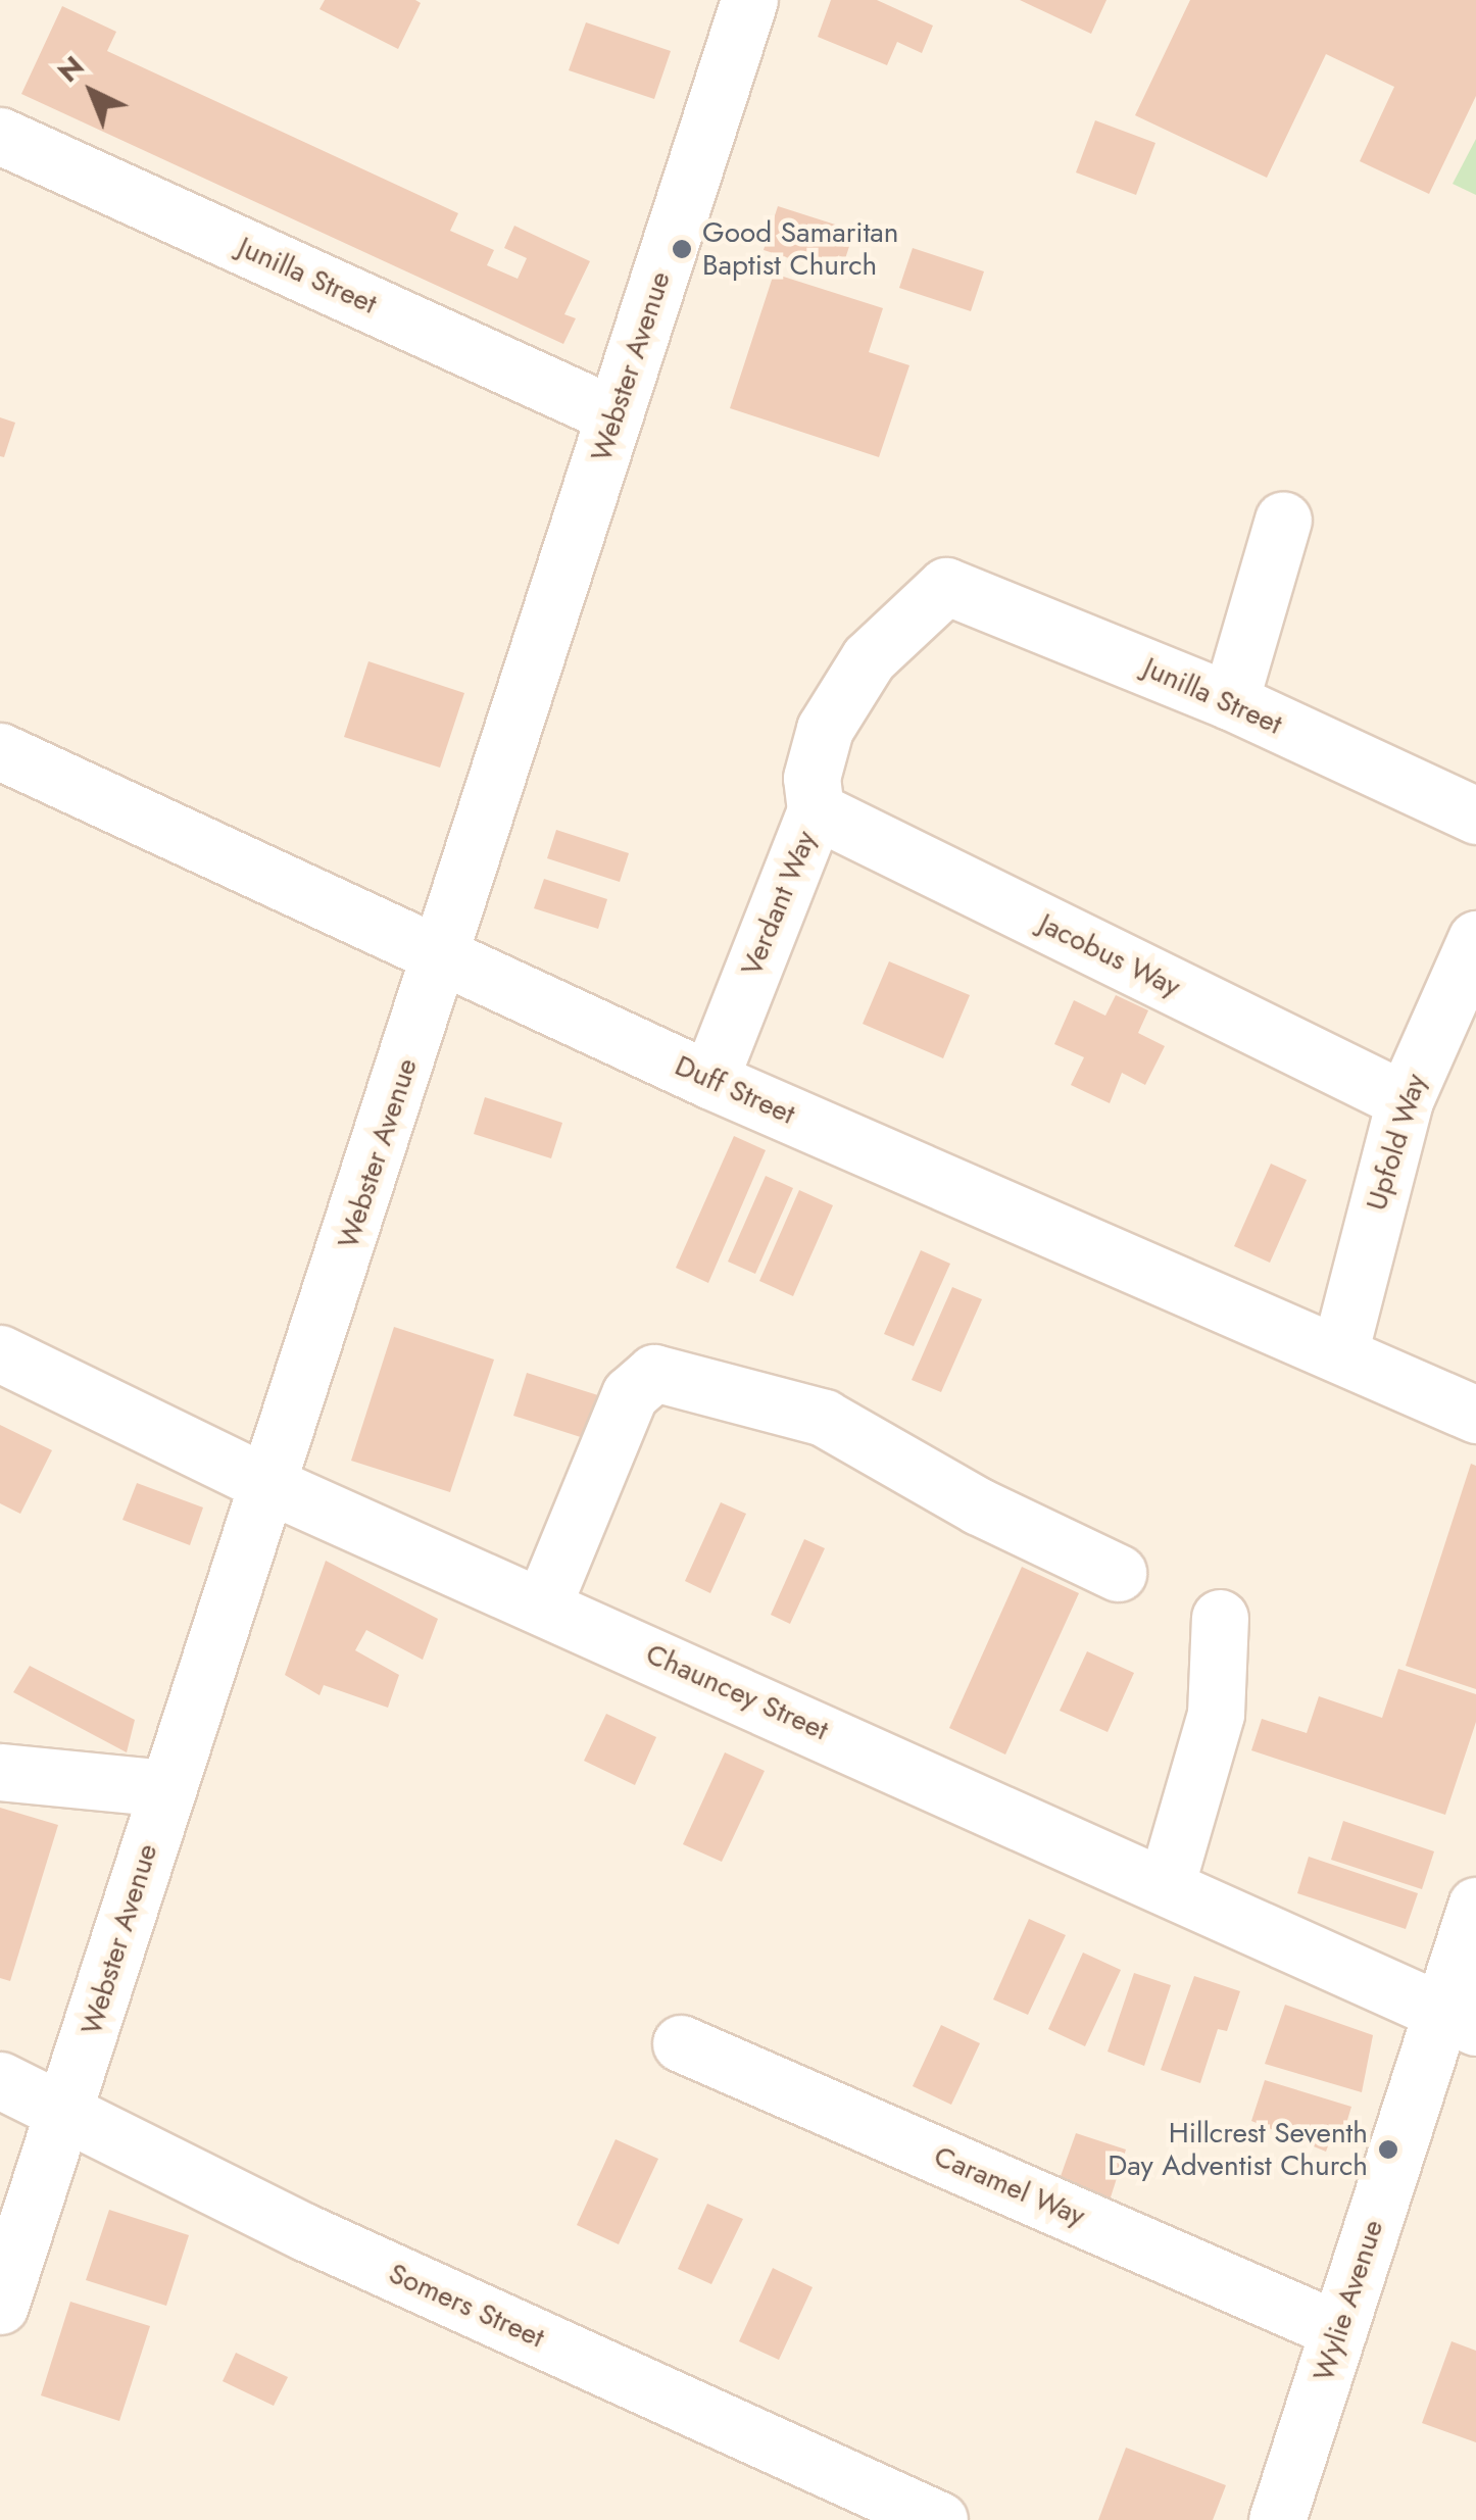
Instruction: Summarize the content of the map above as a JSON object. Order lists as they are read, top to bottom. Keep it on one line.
{"streets":{"street":["Junilla Street","Webster Avenue","Verdant Way","Jacobus Way","Duff Street","Upfold Way","Chauncey Street","Caramel Way","Wylie Avenue","Somers Street"]},"crossings":[["Junilla Street","Webster Avenue"],["Junilla Street","Verdant Way"],["Webster Avenue","Duff Street"],["Webster Avenue","Chauncey Street"],["Webster Avenue","Somers Street"],["Verdant Way","Jacobus Way"],["Verdant Way","Duff Street"],["Jacobus Way","Upfold Way"],["Duff Street","Upfold Way"],["Chauncey Street","Wylie Avenue"],["Caramel Way","Wylie Avenue"]],"places":["Good Samaritan Baptist Church","Hillcrest Seventh Day Adventist Church"],"north":"top left"}
